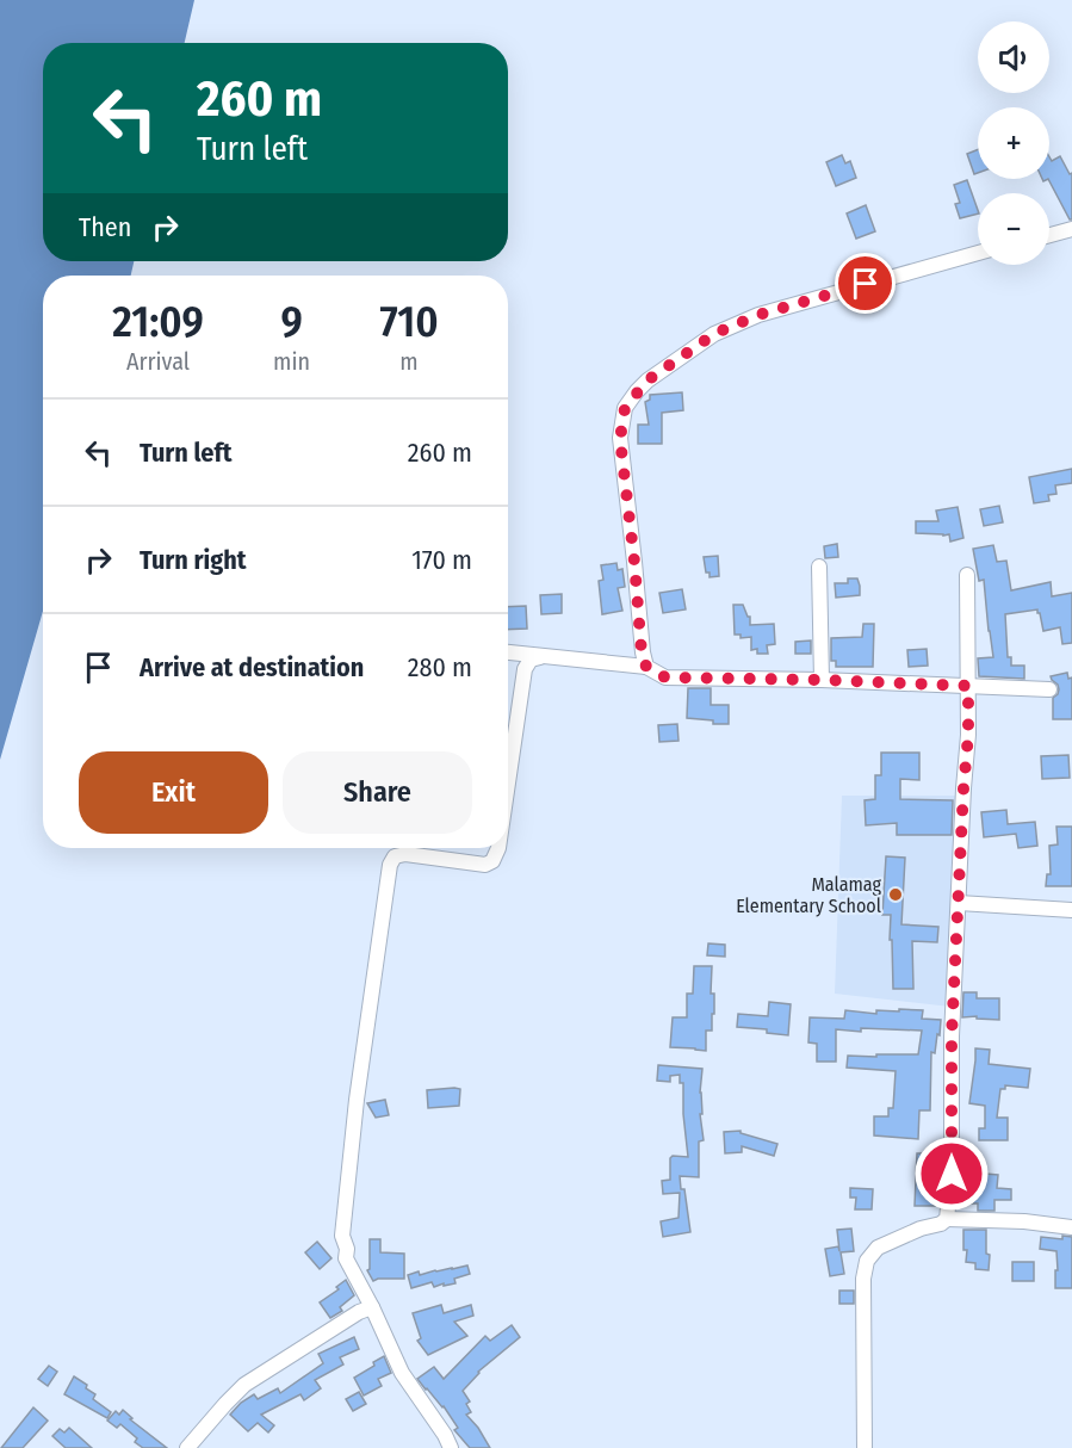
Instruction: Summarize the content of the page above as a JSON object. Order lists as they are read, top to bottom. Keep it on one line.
{"places":["Malamag Elementary School"],"page":{"map_buttons":["+","−"],"turn":["260 m","Turn left"],"then":"Then","eta":["21:09","Arrival","9","min","710","m"],"list":[{"name":"Turn left","value":"260 m"},{"name":"Turn right","value":"170 m"},{"name":"Arrive at destination","value":"280 m"}],"buttons":["Exit","Share"]}}
